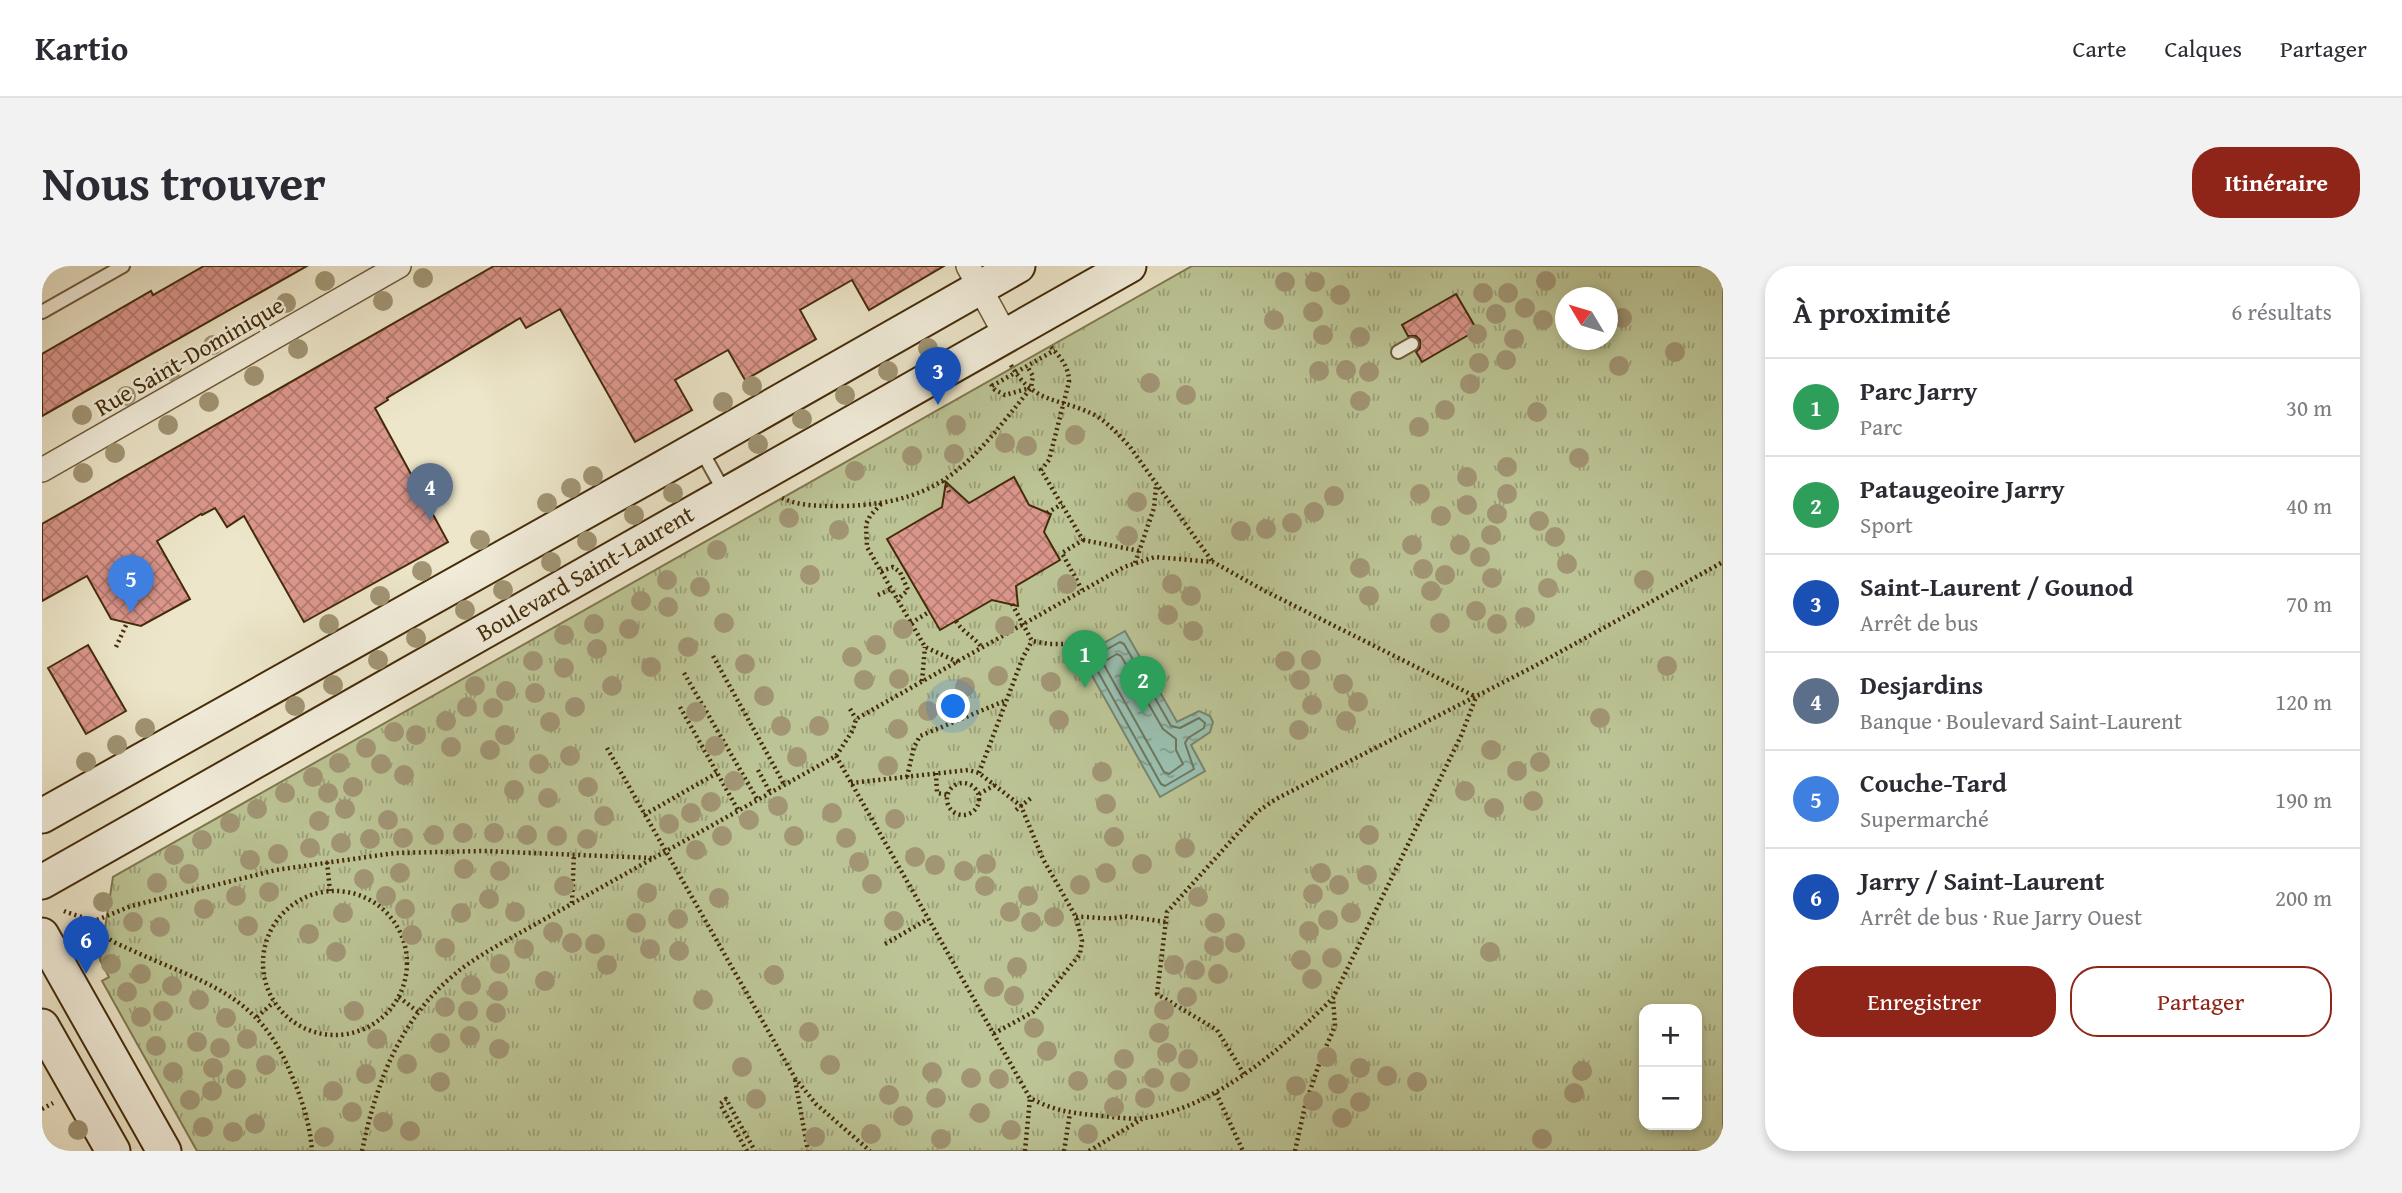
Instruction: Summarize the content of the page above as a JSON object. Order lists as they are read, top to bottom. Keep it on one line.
{"streets":{"main road":["Boulevard Saint-Laurent"],"street":["Rue Saint-Dominique"]},"north":"top left","page":{"header":"Kartio","nav":["Carte","Calques","Partager"],"title":"Nous trouver","buttons":["Itinéraire",["Enregistrer","Partager"]],"heading":["À proximité","6 résultats"],"pins":["3","4","5","1","2","6"],"list":[{"mark":"1","name":"Parc Jarry","note":"Parc","value":"30 m"},{"mark":"2","name":"Pataugeoire Jarry","note":"Sport","value":"40 m"},{"mark":"3","name":"Saint-Laurent / Gounod","note":"Arrêt de bus","value":"70 m"},{"mark":"4","name":"Desjardins","note":"Banque · Boulevard Saint-Laurent","value":"120 m"},{"mark":"5","name":"Couche-Tard","note":"Supermarché","value":"190 m"},{"mark":"6","name":"Jarry / Saint-Laurent","note":"Arrêt de bus · Rue Jarry Ouest","value":"200 m"}],"map_buttons":["+","−"]}}
